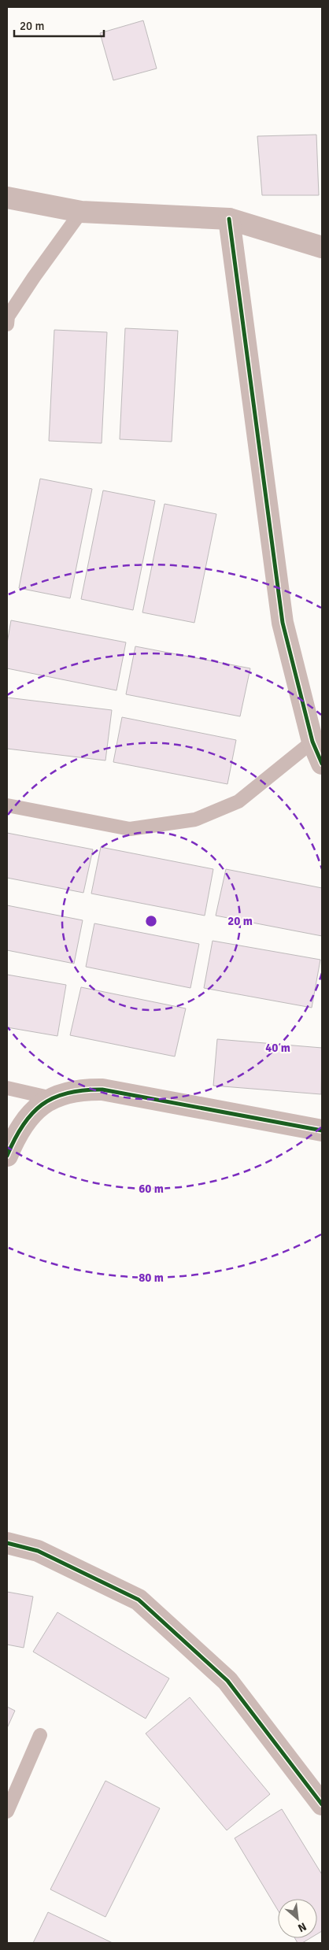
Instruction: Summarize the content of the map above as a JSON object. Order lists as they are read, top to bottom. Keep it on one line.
{"scale_bar":"20 m","north":"bottom right","rings":["20 m","40 m","60 m","80 m"]}
